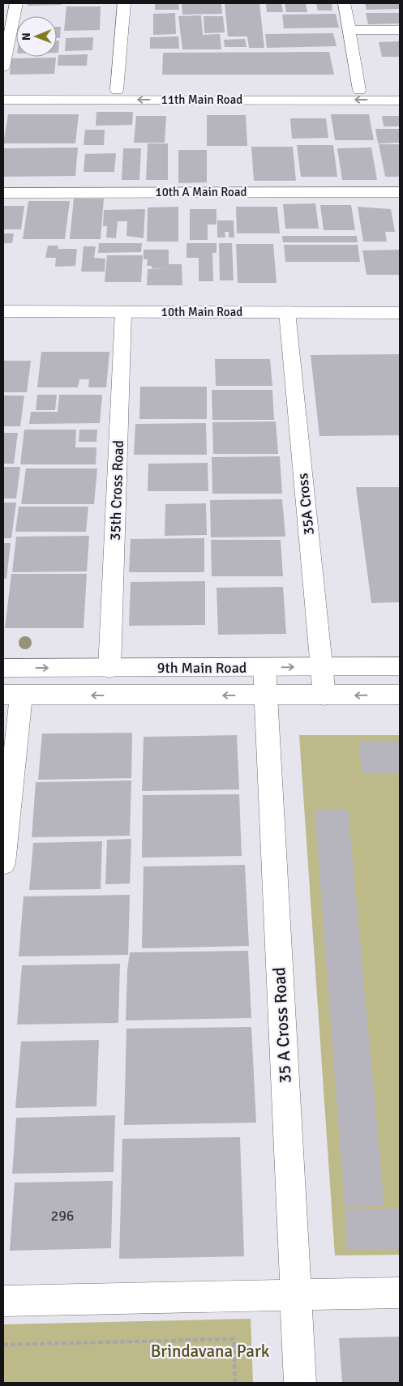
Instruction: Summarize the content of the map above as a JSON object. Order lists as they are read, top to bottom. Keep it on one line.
{"streets":{"street":["11th Main Road","10th A Main Road","10th Main Road","35th Cross Road","35A Cross","9th Main Road","35 A Cross Road"]},"crossings":[["10th Main Road","35th Cross Road"],["10th Main Road","35A Cross"],["35th Cross Road","9th Main Road"],["35A Cross","9th Main Road"],["9th Main Road","35 A Cross Road"]],"parks":["Brindavana Park"],"house_numbers":["296"],"north":"left"}
